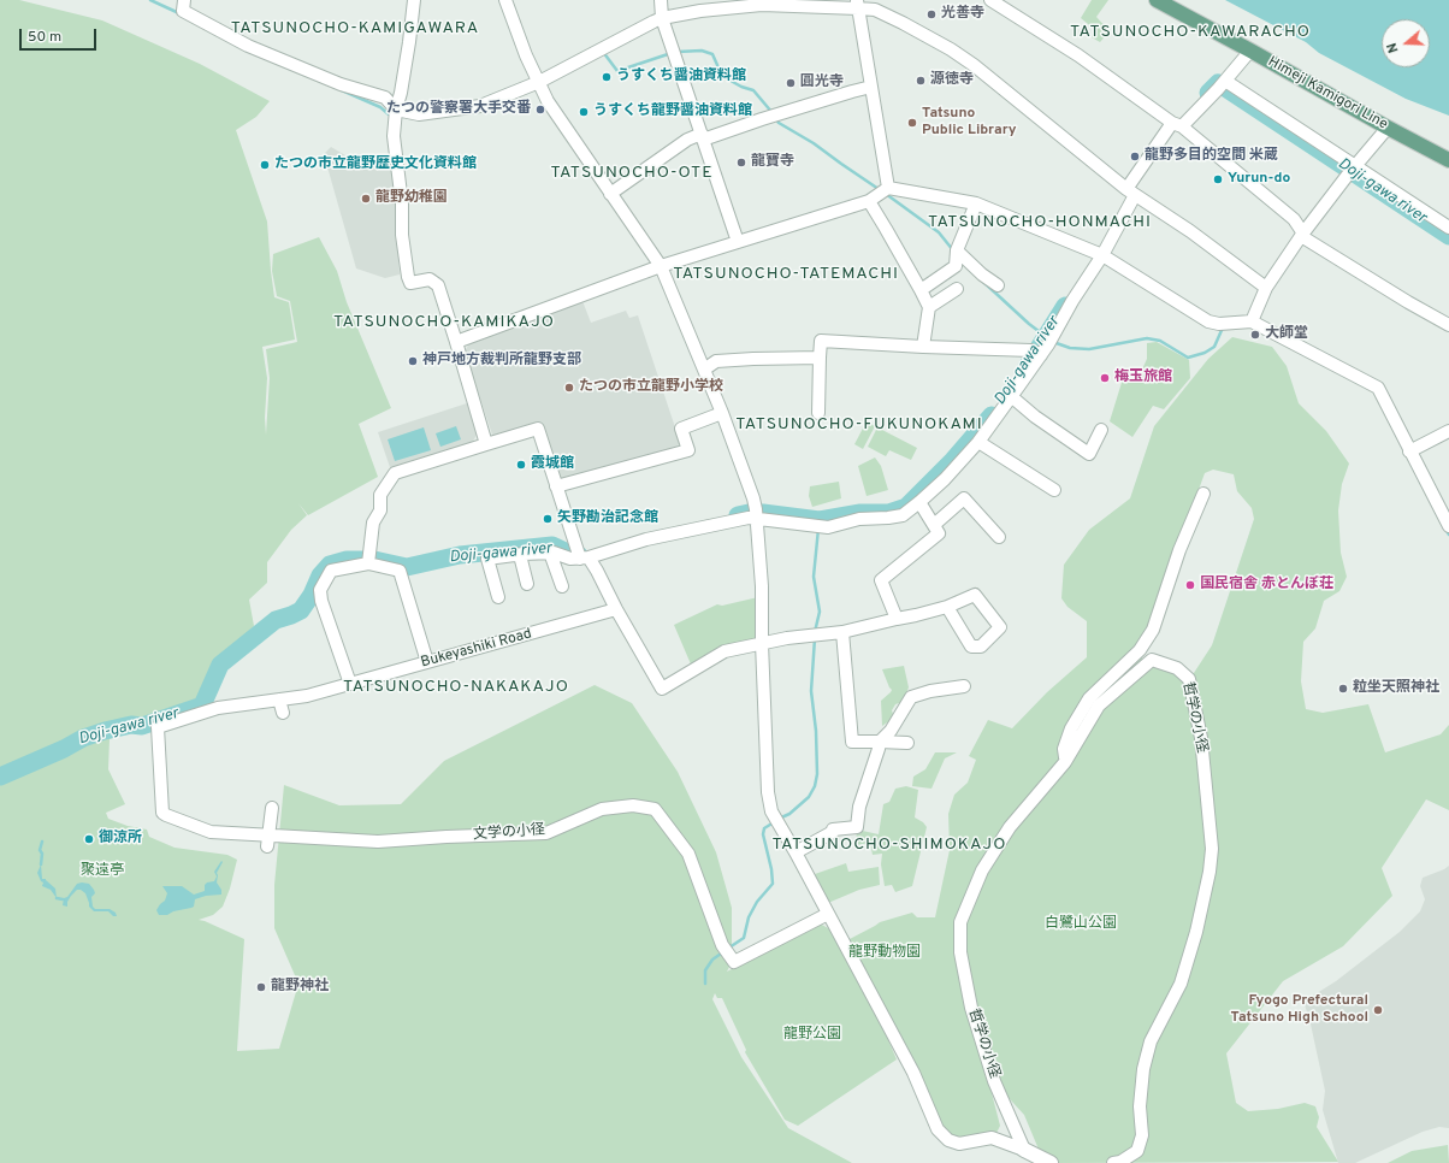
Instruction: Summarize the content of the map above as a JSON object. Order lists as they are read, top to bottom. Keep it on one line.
{"streets":{"main road":["Himeji Kamigori Line"],"street":["Bukeyashiki Road","哲学の小径","文学の小径"]},"crossings":[["Bukeyashiki Road","文学の小径"]],"districts":["TATSUNOCHO-KAMIGAWARA","TATSUNOCHO-KAWARACHO","TATSUNOCHO-OTE","TATSUNOCHO-HONMACHI","TATSUNOCHO-TATEMACHI","TATSUNOCHO-KAMIKAJO","TATSUNOCHO-FUKUNOKAMI","TATSUNOCHO-NAKAKAJO","TATSUNOCHO-SHIMOKAJO"],"water":["Doji-gawa river"],"parks":["聚遠亭","白鷺山公園","龍野動物園","龍野公園"],"places":["光善寺","うすくち醤油資料館","源徳寺","圓光寺","たつの警察署大手交番","うすくち龍野醤油資料館","Tatsuno Public Library","龍野多目的空間 米蔵","龍寶寺","たつの市立龍野歴史文化資料館","Yurun-do","龍野幼稚園","大師堂","神戸地方裁判所龍野支部","梅玉旅館","たつの市立龍野小学校","霞城館","矢野勘治記念館","国民宿舎 赤とんぼ荘","粒坐天照神社","御涼所","龍野神社","Fyogo Prefectural Tatsuno High School"],"scale_bar":"50 m","north":"left"}
